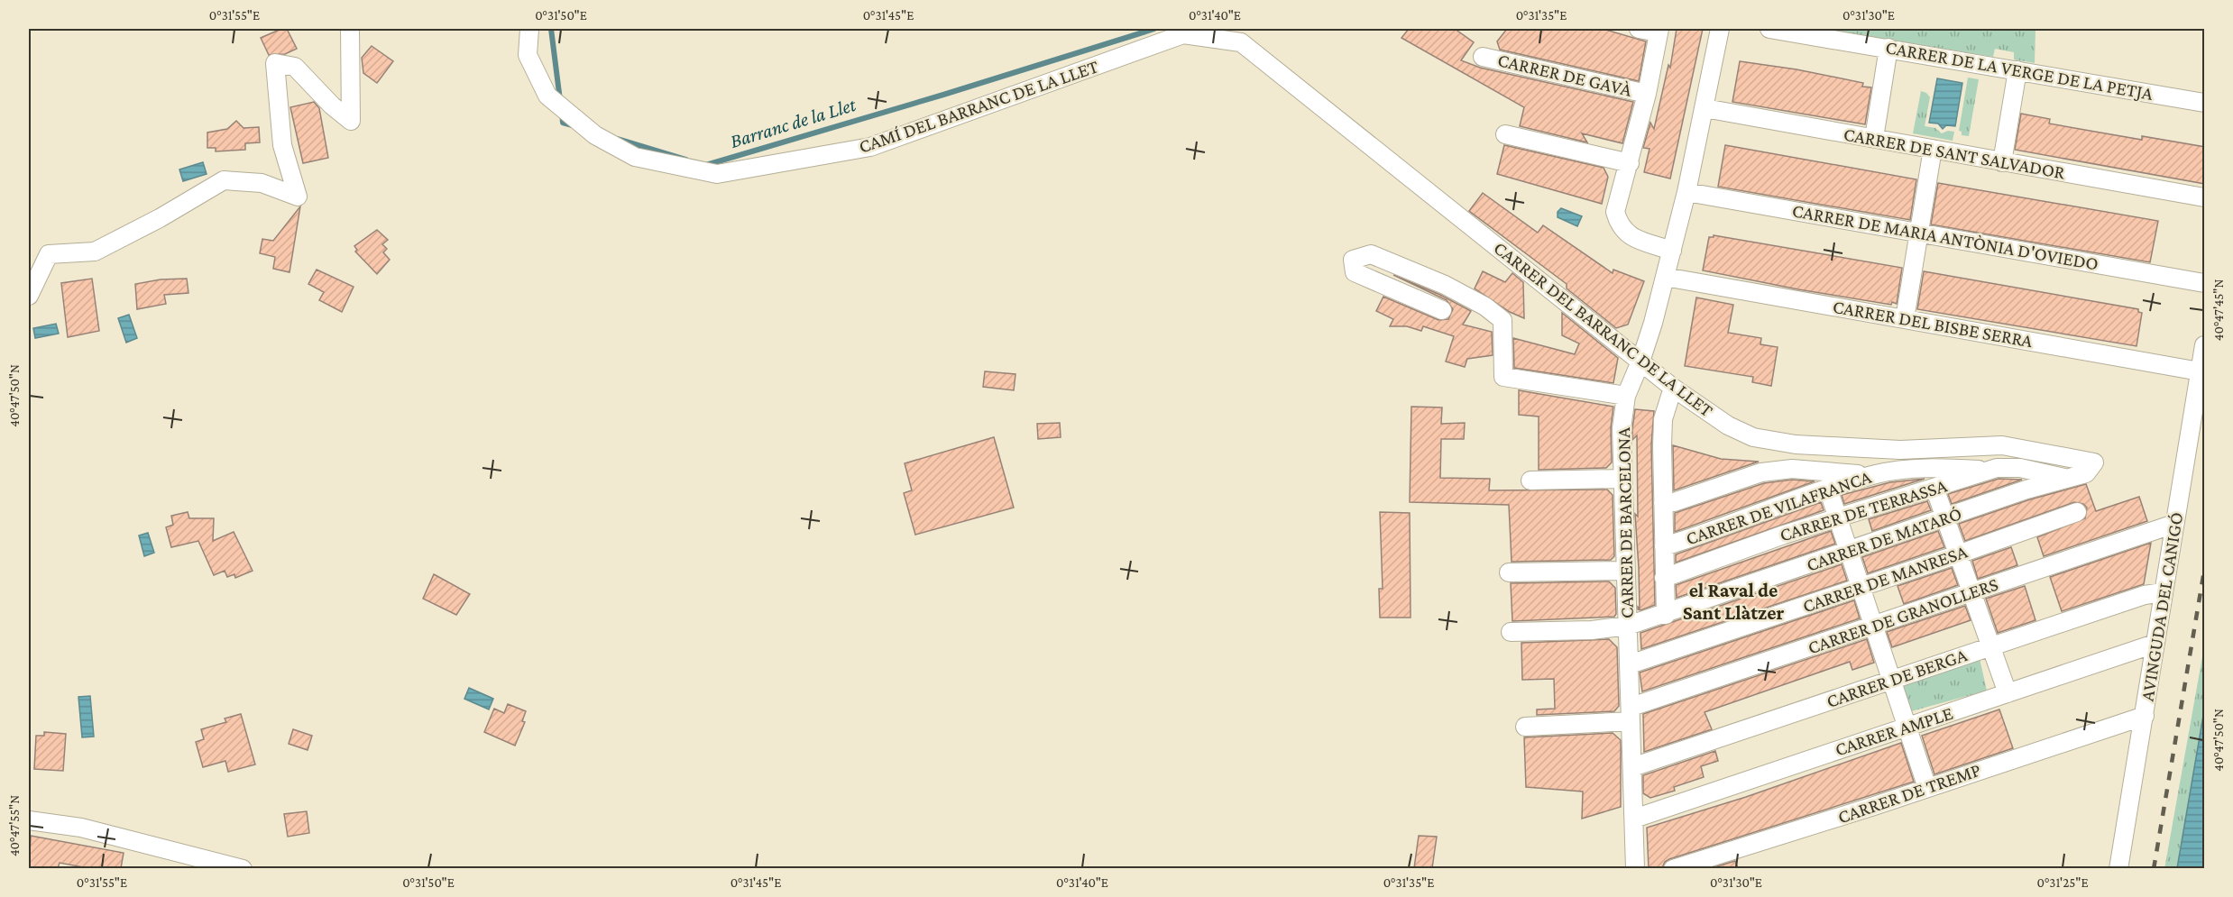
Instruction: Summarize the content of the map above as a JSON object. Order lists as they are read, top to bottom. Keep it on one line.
{"streets":{"street":["CARRER DE LA VERGE DE LA PETJA","CARRER DE GAVÀ","CAMÍ DEL BARRANC DE LA LLET","CARRER DE SANT SALVADOR","CARRER DE MARIA ANTÒNIA D'OVIEDO","CARRER DEL BISBE SERRA","CARRER DEL BARRANC DE LA LLET","CARRER DE VILAFRANCA","CARRER DE TERRASSA","CARRER DE BARCELONA","CARRER DE MATARÓ","CARRER DE MANRESA","AVINGUDA DEL CANIGÓ","CARRER DE GRANOLLERS","CARRER DE BERGA","CARRER AMPLE","CARRER DE TREMP"]},"crossings":[["CAMÍ DEL BARRANC DE LA LLET","CARRER DEL BARRANC DE LA LLET"],["CARRER DE SANT SALVADOR","CARRER DE BARCELONA"],["CARRER DE MARIA ANTÒNIA D'OVIEDO","CARRER DE BARCELONA"],["CARRER DEL BISBE SERRA","CARRER DE BARCELONA"],["CARRER DEL BISBE SERRA","AVINGUDA DEL CANIGÓ"],["CARRER DEL BARRANC DE LA LLET","CARRER DE BARCELONA"],["CARRER DEL BARRANC DE LA LLET","CARRER DE MATARÓ"],["CARRER DE VILAFRANCA","CARRER DE TERRASSA"],["CARRER DE TERRASSA","CARRER DE MATARÓ"],["CARRER DE BARCELONA","CARRER DE MATARÓ"],["CARRER DE BARCELONA","CARRER DE MANRESA"],["CARRER DE BARCELONA","CARRER DE GRANOLLERS"],["CARRER DE BARCELONA","CARRER DE BERGA"],["CARRER DE BARCELONA","CARRER AMPLE"],["AVINGUDA DEL CANIGÓ","CARRER DE GRANOLLERS"],["AVINGUDA DEL CANIGÓ","CARRER DE BERGA"],["AVINGUDA DEL CANIGÓ","CARRER AMPLE"],["AVINGUDA DEL CANIGÓ","CARRER DE TREMP"]],"districts":["el Raval de Sant Llàtzer"],"water":["Barranc de la Llet"],"coordinates":["0°31'55\"E","0°31'50\"E","0°31'45\"E","0°31'40\"E","0°31'35\"E","0°31'30\"E","40°47'45\"N","40°47'50\"N","40°47'55\"N","0°31'25\"E"]}
